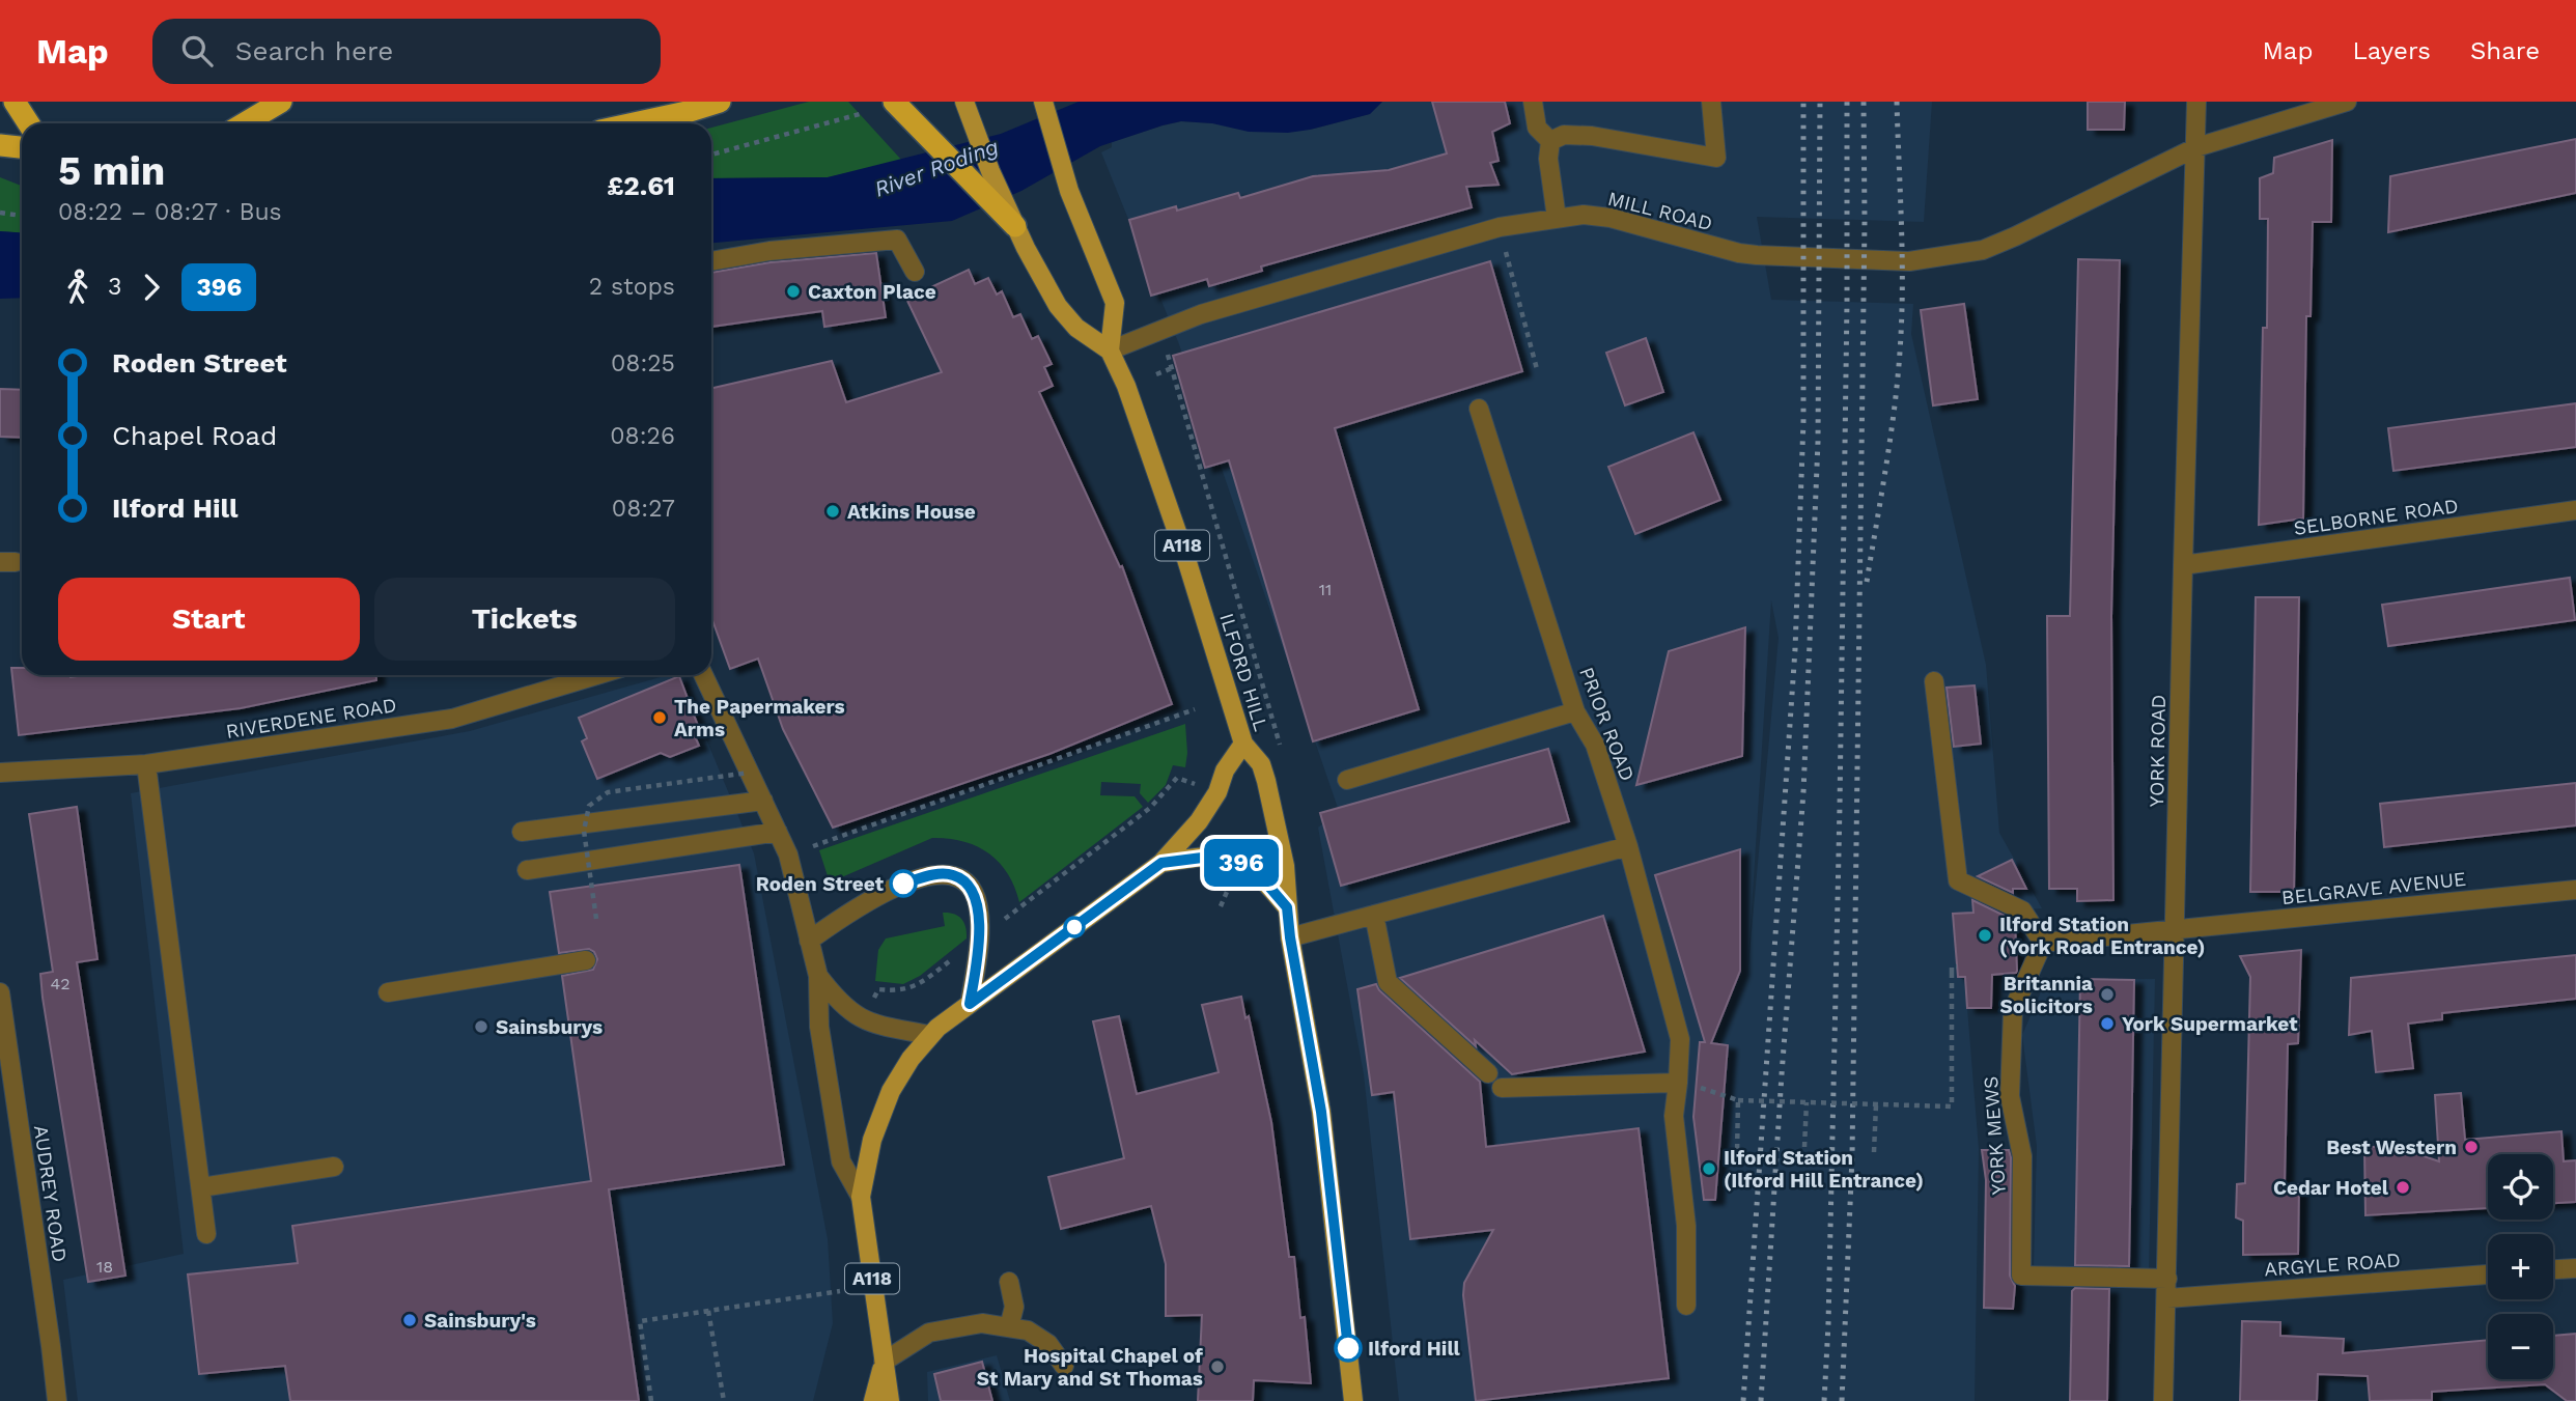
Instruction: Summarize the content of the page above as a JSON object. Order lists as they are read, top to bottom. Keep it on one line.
{"streets":{"main road":["A118","ILFORD HILL"],"street":["MILL ROAD","SELBORNE ROAD","RIVERDENE ROAD","PRIOR ROAD","YORK ROAD","BELGRAVE AVENUE","YORK MEWS","AUDREY ROAD","ARGYLE ROAD"]},"crossings":[["MILL ROAD","ILFORD HILL"],["MILL ROAD","YORK ROAD"],["SELBORNE ROAD","YORK ROAD"],["A118","ILFORD HILL"],["YORK ROAD","BELGRAVE AVENUE"],["YORK ROAD","YORK MEWS"],["YORK ROAD","ARGYLE ROAD"]],"water":["River Roding"],"places":["Caxton Place","Atkins House","The Papermakers Arms","Roden Street","Ilford Station (York Road Entrance)","Britannia Solicitors","York Supermarket","Sainsburys","Best Western","Ilford Station (Ilford Hill Entrance)","Cedar Hotel","Sainsbury's","Ilford Hill","Hospital Chapel of St Mary and St Thomas"],"lines":["bus line 396"],"house_numbers":["11","42","18"],"page":{"header":"Map","search":"Search here","nav":["Map","Layers","Share"],"on_map":"396","heading":["5 min","08:22 – 08:27 · Bus","£2.61"],"legs":["3","396","2 stops"],"list":[{"name":"Roden Street","value":"08:25"},{"name":"Chapel Road","value":"08:26"},{"name":"Ilford Hill","value":"08:27"}],"buttons":["Start","Tickets"],"map_buttons":["+","−"]}}
